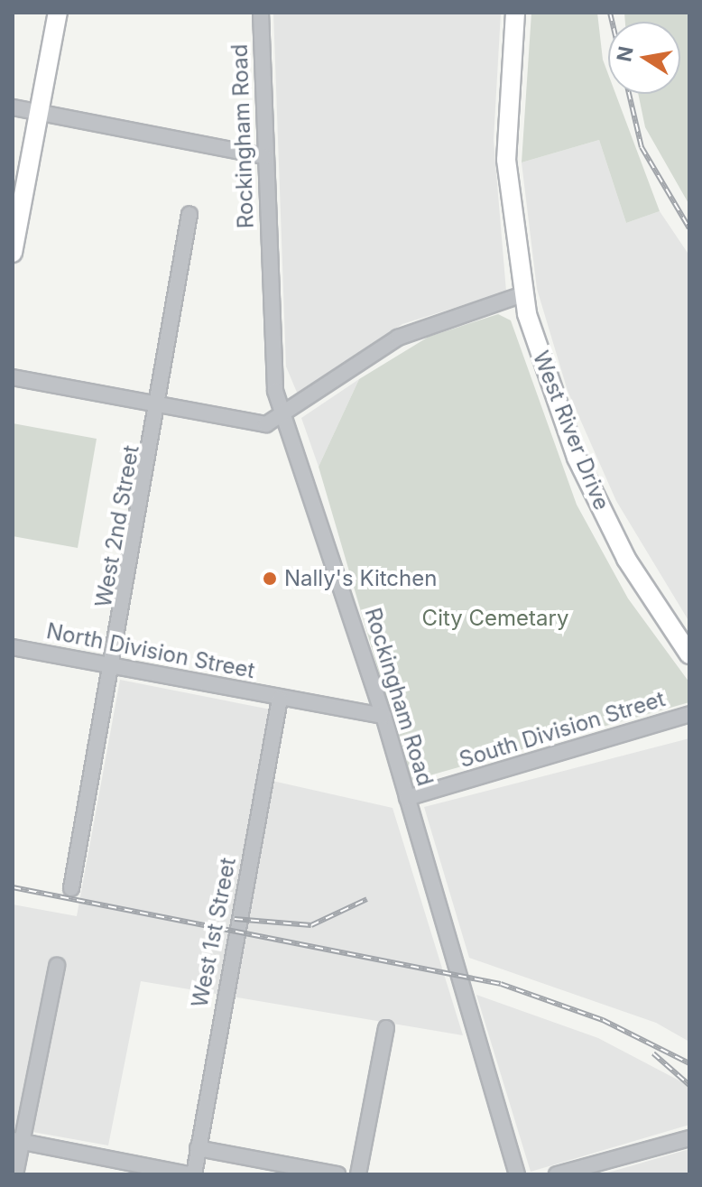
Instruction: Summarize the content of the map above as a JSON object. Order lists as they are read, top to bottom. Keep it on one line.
{"streets":{"main road":["West River Drive"],"street":["Rockingham Road","West 2nd Street","North Division Street","South Division Street","West 1st Street"]},"crossings":[["Rockingham Road","South Division Street"],["West 2nd Street","North Division Street"],["North Division Street","West 1st Street"]],"parks":["City Cemetary"],"places":["Nally's Kitchen"],"north":"left"}
